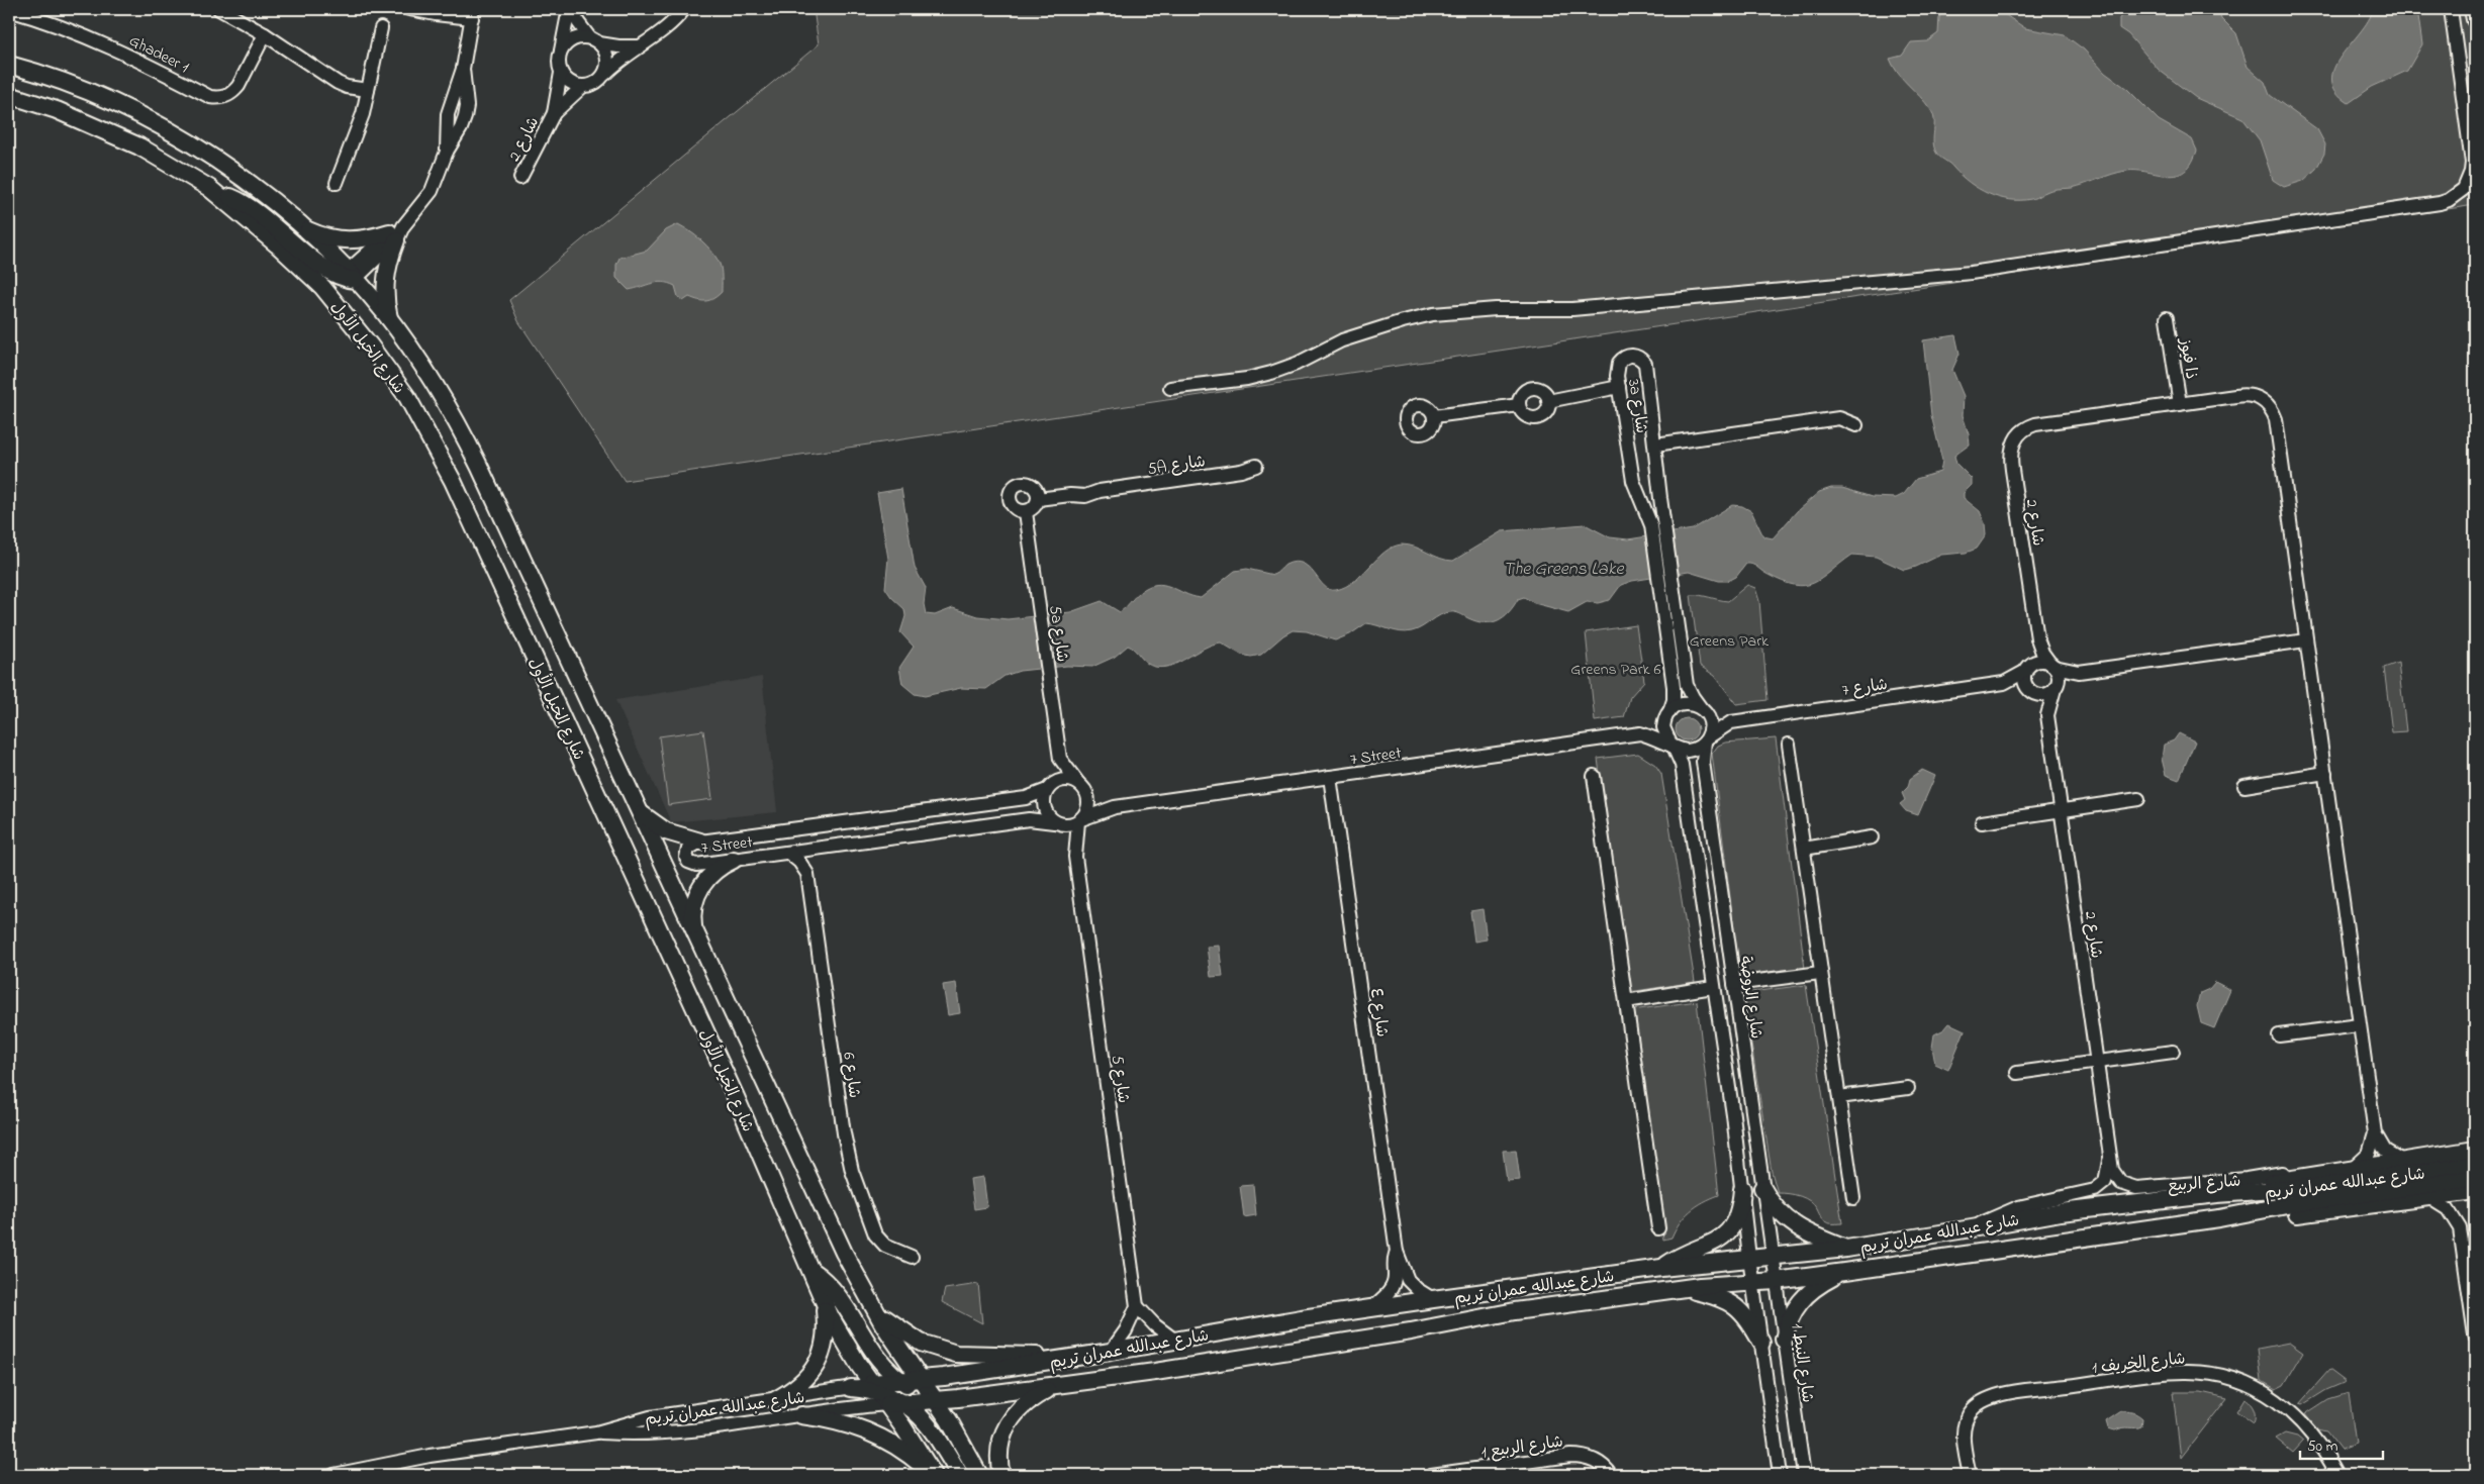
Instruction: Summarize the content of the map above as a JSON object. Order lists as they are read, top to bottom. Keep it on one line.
{"streets":{"main road":["شارع الخيل الأول","شارع الربيع","شارع عبدالله عمران تريم"],"street":["Ghadeer 1","شارع 2","ذا فيوز","3a شارع","5A شارع","5a شارع","شارع 7","7 Street","شارع الروضة","شارع ٤","شارع 6","شارع 5","شارع الخريف 1","شارع النبط 1","شارع الربيع 1"]},"crossings":[["شارع 2","ذا فيوز"],["شارع 2","شارع 7"],["شارع 2","شارع الربيع"],["شارع الخيل الأول","شارع عبدالله عمران تريم"],["3a شارع","شارع 7"],["3a شارع","شارع الروضة"],["5A شارع","5a شارع"],["5a شارع","7 Street"],["5a شارع","شارع 5"],["شارع 7","شارع الروضة"],["7 Street","شارع ٤"],["7 Street","شارع 5"],["شارع الروضة","شارع عبدالله عمران تريم"],["شارع الروضة","شارع النبط 1"],["شارع ٤","شارع عبدالله عمران تريم"],["شارع الربيع","شارع عبدالله عمران تريم"],["شارع عبدالله عمران تريم","شارع النبط 1"]],"water":["The Greens Lake"],"parks":["Greens Park","Greens Park 6"],"scale_bar":"50 m"}
